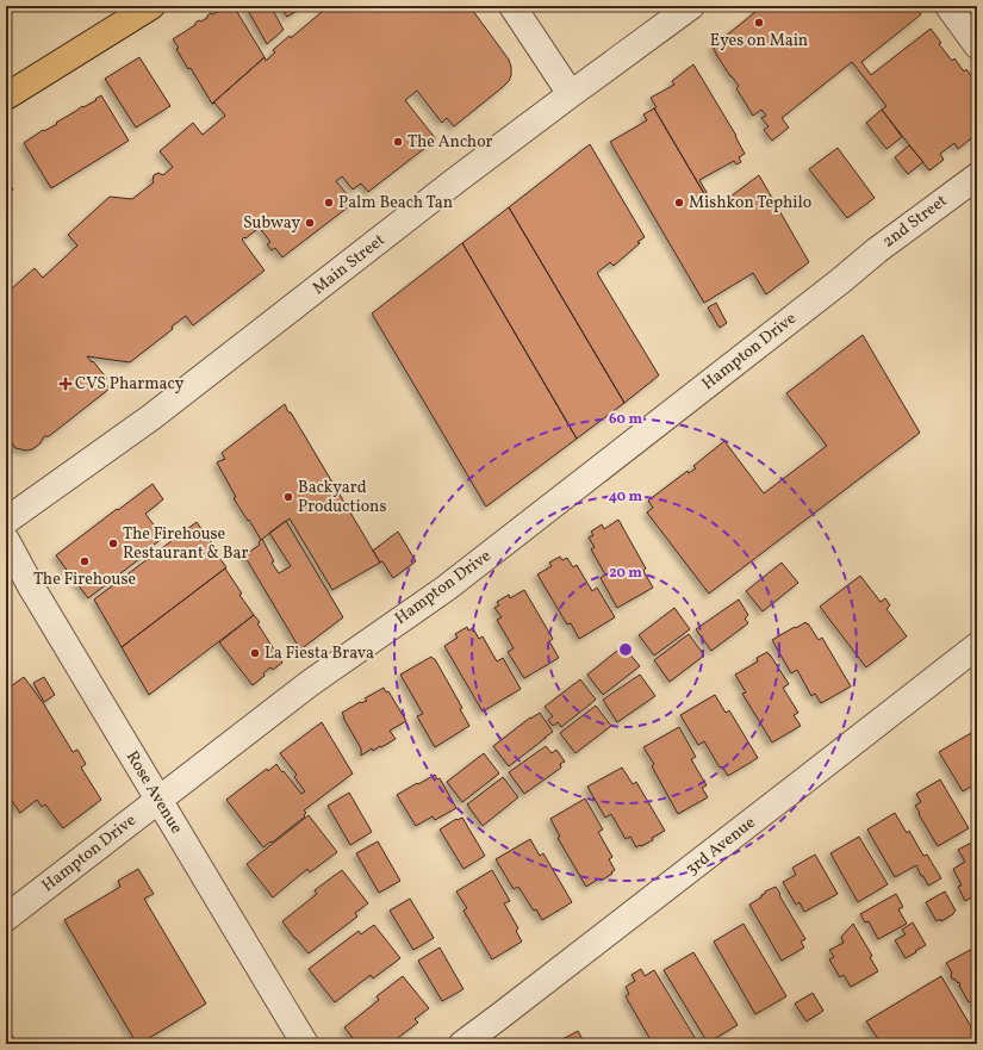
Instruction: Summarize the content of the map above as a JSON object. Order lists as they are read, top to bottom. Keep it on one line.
{"streets":{"street":["2nd Street","Main Street","Hampton Drive","Rose Avenue","3rd Avenue"]},"crossings":[["2nd Street","Hampton Drive"],["Hampton Drive","Rose Avenue"]],"places":{"other":["Eyes on Main","The Anchor","Palm Beach Tan","Mishkon Tephilo","Subway","Backyard Productions","The Firehouse Restaurant & Bar","The Firehouse","La Fiesta Brava"],"health":["CVS Pharmacy"]},"rings":["60 m","40 m","20 m"]}
